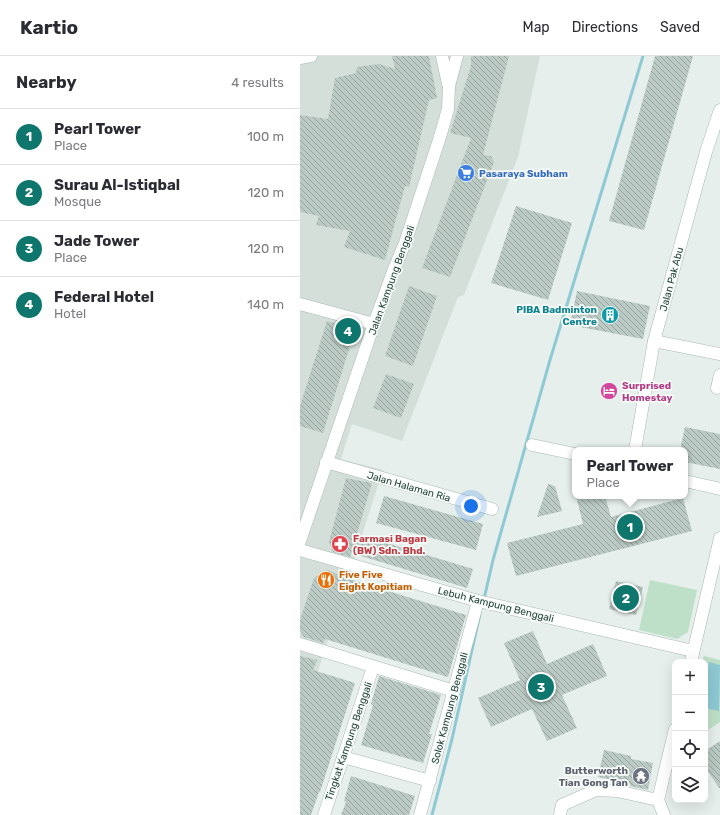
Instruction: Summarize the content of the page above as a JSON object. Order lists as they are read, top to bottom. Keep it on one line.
{"streets":{"street":["Jalan Pak Abu","Jalan Kampung Benggali","Jalan Halaman Ria","Lebuh Kampung Benggali","Solok Kampung Benggali","Tingkat Kampung Benggali"]},"crossings":[["Jalan Kampung Benggali","Jalan Halaman Ria"],["Lebuh Kampung Benggali","Solok Kampung Benggali"]],"places":{"supermarket":["Pasaraya Subham"],"building":["PIBA Badminton Centre"],"hotel":["Surprised Homestay"],"pharmacy":["Farmasi Bagan (BW) Sdn. Bhd."],"restaurant":["Five Five Eight Kopitiam"],"temple":["Butterworth Tian Gong Tan"]},"page":{"header":"Kartio","nav":["Map","Directions","Saved"],"heading":["Nearby","4 results"],"list":[{"mark":"1","name":"Pearl Tower","note":"Place","value":"100 m"},{"mark":"2","name":"Surau Al-Istiqbal","note":"Mosque","value":"120 m"},{"mark":"3","name":"Jade Tower","note":"Place","value":"120 m"},{"mark":"4","name":"Federal Hotel","note":"Hotel","value":"140 m"}],"pins":["4","1","2","3"],"popup":["Pearl Tower","Place"],"map_buttons":["+","−"]}}
